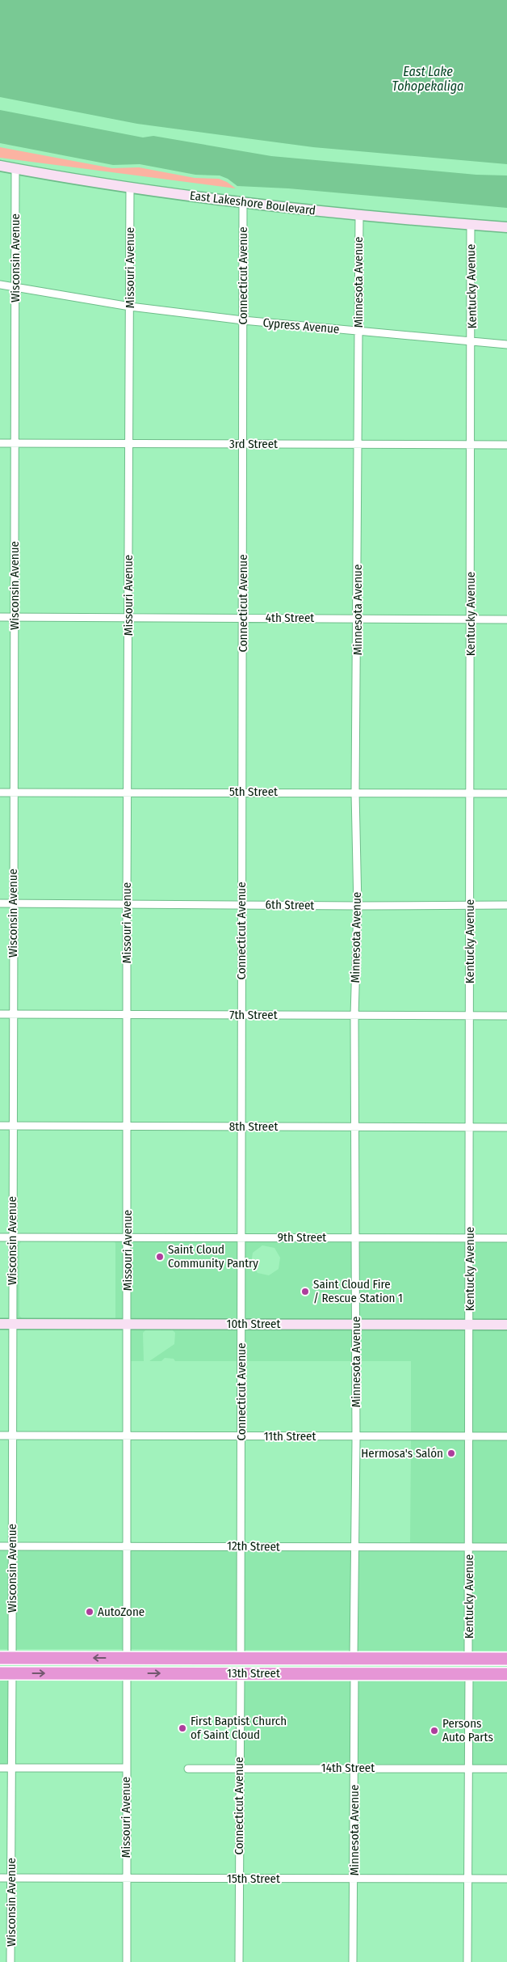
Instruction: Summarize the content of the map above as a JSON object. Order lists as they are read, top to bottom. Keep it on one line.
{"streets":{"highway":["13th Street"],"street":["East Lakeshore Boulevard","Wisconsin Avenue","Missouri Avenue","Connecticut Avenue","Minnesota Avenue","Kentucky Avenue","Cypress Avenue","3rd Street","4th Street","5th Street","6th Street","7th Street","8th Street","9th Street","10th Street","11th Street","12th Street","14th Street","15th Street"]},"crossings":[["East Lakeshore Boulevard","Wisconsin Avenue"],["East Lakeshore Boulevard","Missouri Avenue"],["East Lakeshore Boulevard","Connecticut Avenue"],["East Lakeshore Boulevard","Minnesota Avenue"],["East Lakeshore Boulevard","Kentucky Avenue"],["Wisconsin Avenue","Cypress Avenue"],["Wisconsin Avenue","3rd Street"],["Wisconsin Avenue","4th Street"],["Wisconsin Avenue","5th Street"],["Wisconsin Avenue","6th Street"],["Wisconsin Avenue","7th Street"],["Wisconsin Avenue","8th Street"],["Wisconsin Avenue","9th Street"],["Wisconsin Avenue","10th Street"],["Wisconsin Avenue","11th Street"],["Wisconsin Avenue","12th Street"],["Wisconsin Avenue","13th Street"],["Wisconsin Avenue","15th Street"],["Missouri Avenue","Cypress Avenue"],["Missouri Avenue","3rd Street"],["Missouri Avenue","4th Street"],["Missouri Avenue","5th Street"],["Missouri Avenue","6th Street"],["Missouri Avenue","7th Street"],["Missouri Avenue","8th Street"],["Missouri Avenue","9th Street"],["Missouri Avenue","10th Street"],["Missouri Avenue","11th Street"],["Missouri Avenue","12th Street"],["Missouri Avenue","13th Street"],["Missouri Avenue","15th Street"],["Connecticut Avenue","Cypress Avenue"],["Connecticut Avenue","3rd Street"],["Connecticut Avenue","4th Street"],["Connecticut Avenue","5th Street"],["Connecticut Avenue","6th Street"],["Connecticut Avenue","7th Street"],["Connecticut Avenue","8th Street"],["Connecticut Avenue","9th Street"],["Connecticut Avenue","10th Street"],["Connecticut Avenue","11th Street"],["Connecticut Avenue","12th Street"],["Connecticut Avenue","13th Street"],["Connecticut Avenue","14th Street"],["Connecticut Avenue","15th Street"],["Minnesota Avenue","Cypress Avenue"],["Minnesota Avenue","3rd Street"],["Minnesota Avenue","4th Street"],["Minnesota Avenue","5th Street"],["Minnesota Avenue","6th Street"],["Minnesota Avenue","7th Street"],["Minnesota Avenue","8th Street"],["Minnesota Avenue","9th Street"],["Minnesota Avenue","10th Street"],["Minnesota Avenue","11th Street"],["Minnesota Avenue","12th Street"],["Minnesota Avenue","13th Street"],["Minnesota Avenue","14th Street"],["Minnesota Avenue","15th Street"],["Kentucky Avenue","Cypress Avenue"],["Kentucky Avenue","3rd Street"],["Kentucky Avenue","4th Street"],["Kentucky Avenue","5th Street"],["Kentucky Avenue","6th Street"],["Kentucky Avenue","7th Street"],["Kentucky Avenue","8th Street"],["Kentucky Avenue","9th Street"],["Kentucky Avenue","10th Street"],["Kentucky Avenue","11th Street"],["Kentucky Avenue","12th Street"],["Kentucky Avenue","13th Street"]],"water":["East Lake Tohopekaliga"],"places":["Saint Cloud Community Pantry","Saint Cloud Fire / Rescue Station 1","Hermosa's Salón","AutoZone","First Baptist Church of Saint Cloud","Persons Auto Parts"]}
